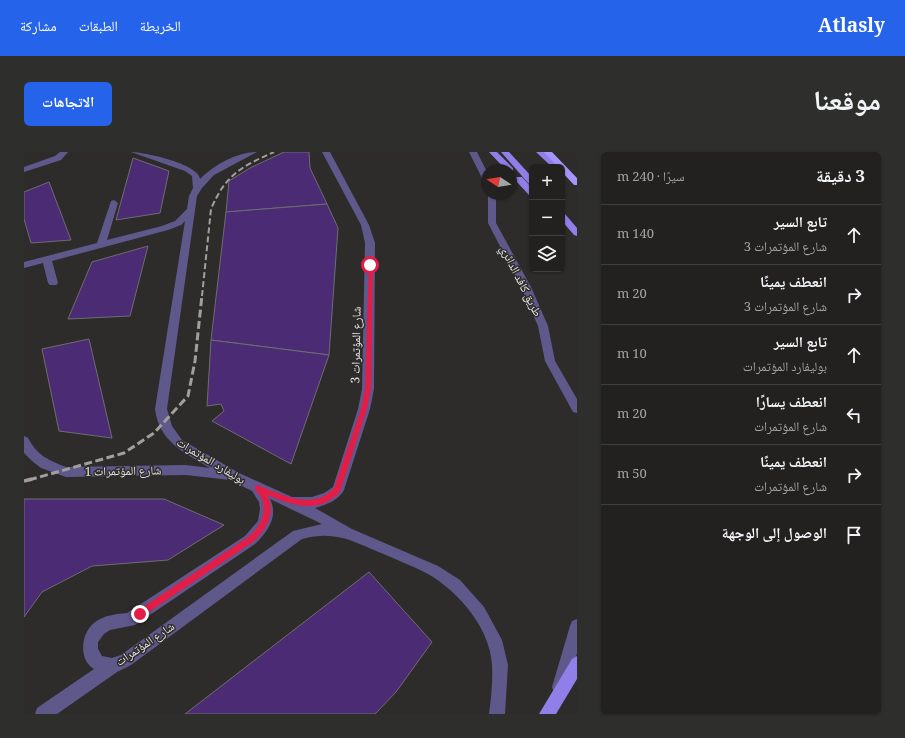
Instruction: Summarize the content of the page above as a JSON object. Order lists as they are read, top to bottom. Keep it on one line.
{"streets":{"street":["طريق كافد الدائري","شارع المؤتمرات 3","بوليفارد المؤتمرات","شارع المؤتمرات 1","شارع المؤتمرات"]},"crossings":[["شارع المؤتمرات 3","بوليفارد المؤتمرات"],["بوليفارد المؤتمرات","شارع المؤتمرات 1"],["بوليفارد المؤتمرات","شارع المؤتمرات"]],"north":"left","page":{"header":"Atlasly","nav":["الخريطة","الطبقات","مشاركة"],"title":"موقعنا","buttons":"الاتجاهات","heading":["3 دقيقة","سيرًا · 240 m"],"map_buttons":["+","−"],"list":[["تابع السير","شارع المؤتمرات 3","140 m"],["انعطف يمينًا","شارع المؤتمرات 3","20 m"],["تابع السير","بوليفارد المؤتمرات","10 m"],["انعطف يسارًا","شارع المؤتمرات","20 m"],["انعطف يمينًا","شارع المؤتمرات","50 m"],"الوصول إلى الوجهة"]}}
